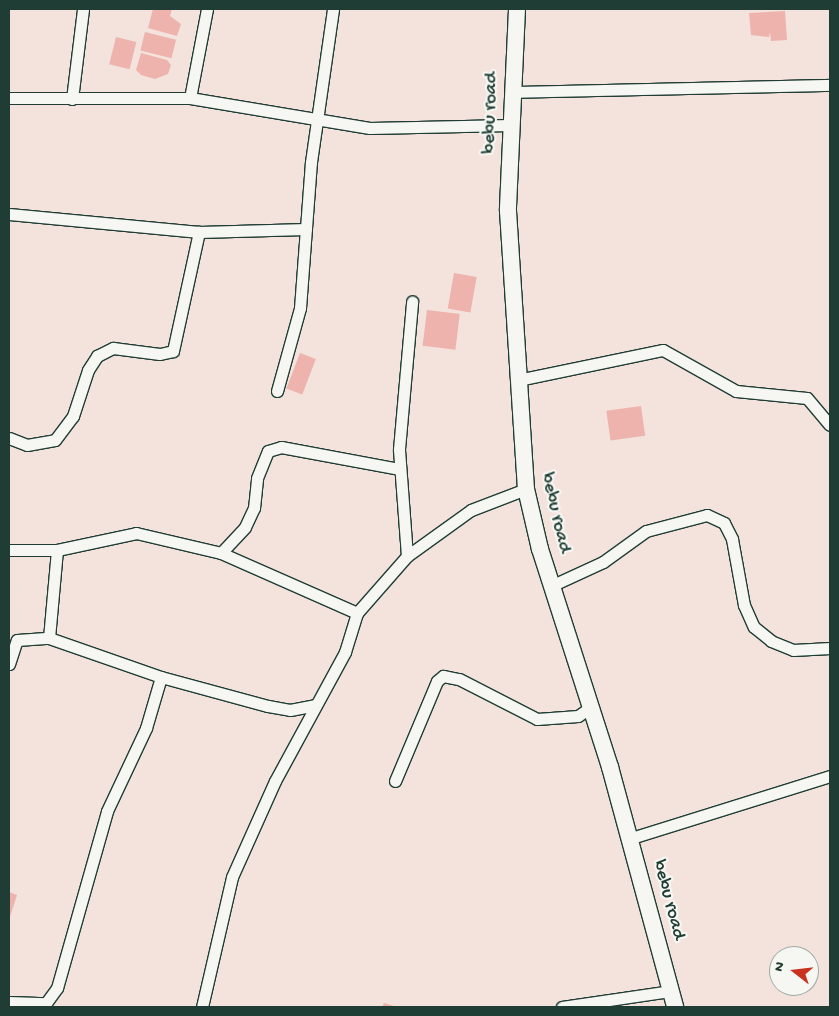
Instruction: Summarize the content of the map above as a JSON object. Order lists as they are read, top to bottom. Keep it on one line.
{"streets":{"street":["bebu road"]},"north":"left"}
